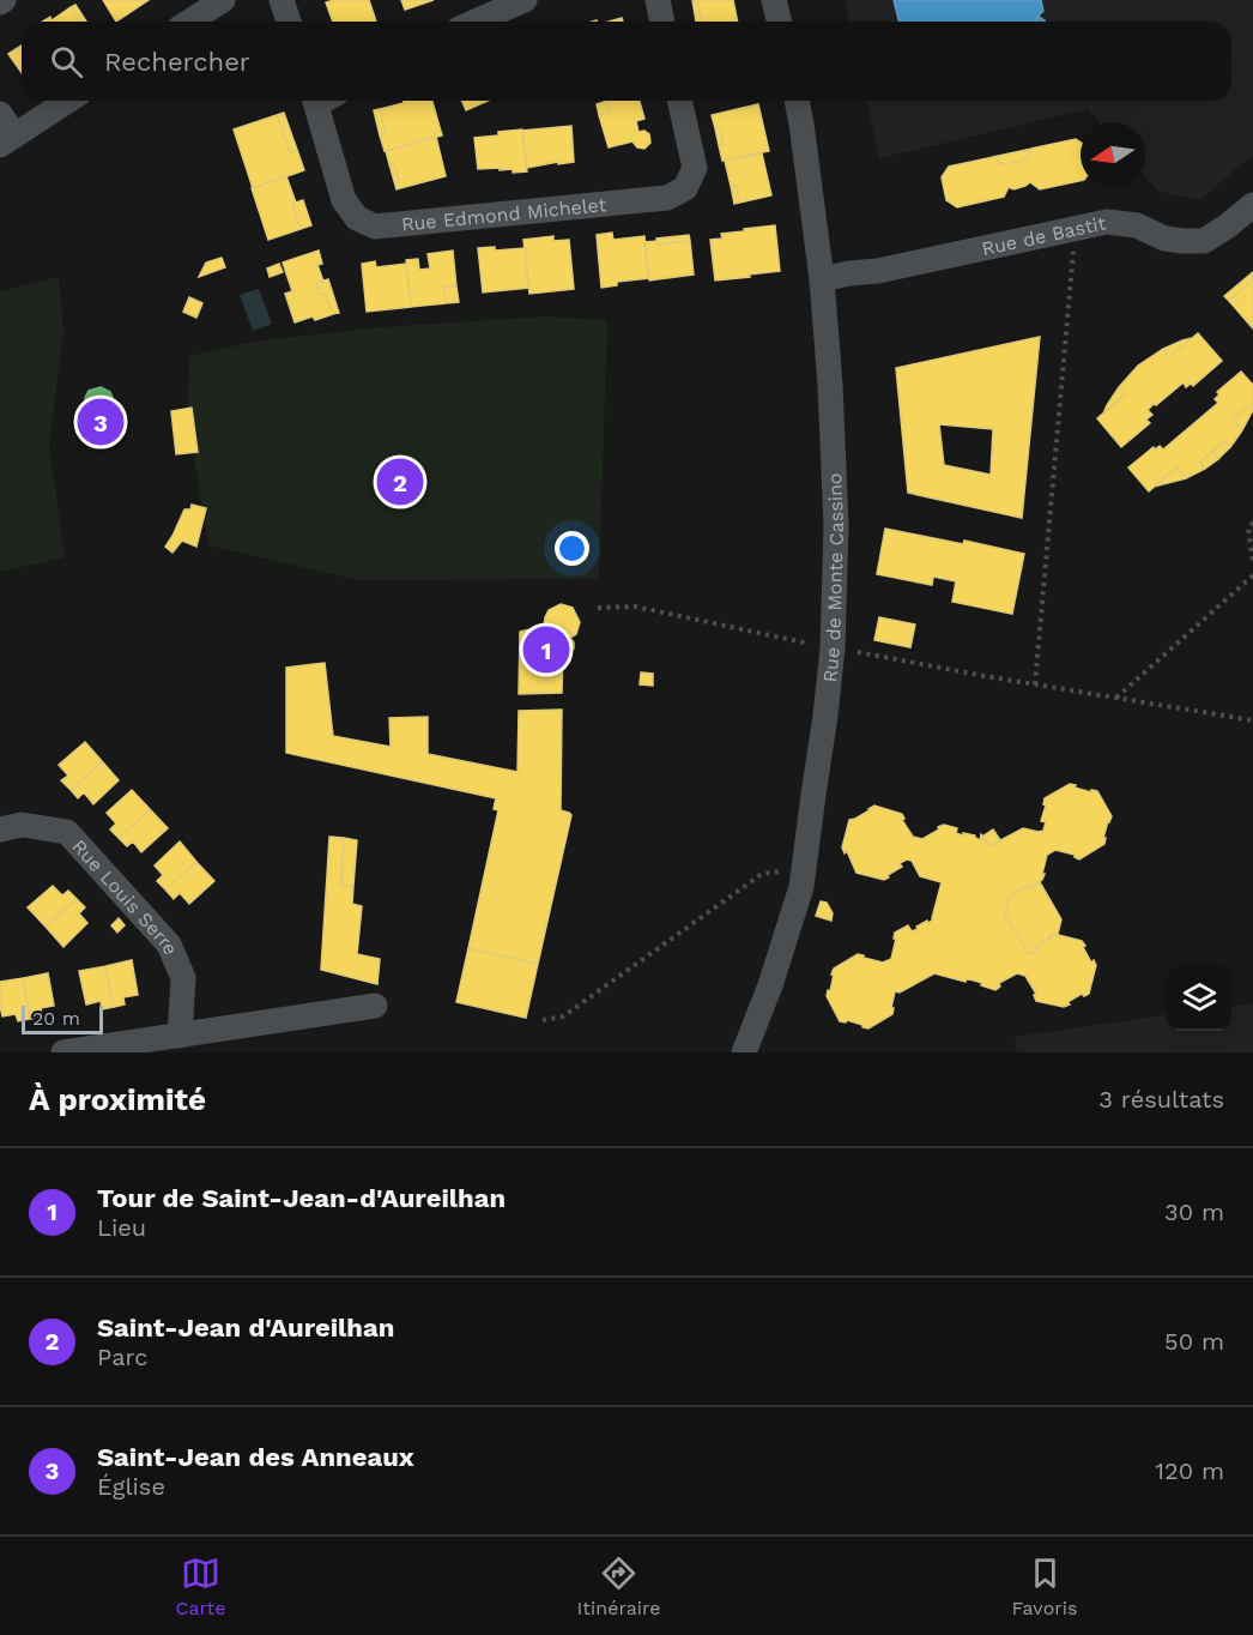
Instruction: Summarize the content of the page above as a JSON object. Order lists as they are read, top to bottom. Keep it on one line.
{"streets":{"street":["Rue Edmond Michelet","Rue de Bastit","Rue de Monte Cassino","Rue Louis Serre"]},"crossings":[["Rue de Bastit","Rue de Monte Cassino"]],"scale_bar":"20 m","north":"left","page":{"search":"Rechercher","pins":["3","2","1"],"scale":"20 m","heading":["À proximité","3 résultats"],"list":[{"mark":"1","name":"Tour de Saint-Jean-d'Aureilhan","note":"Lieu","value":"30 m"},{"mark":"2","name":"Saint-Jean d'Aureilhan","note":"Parc","value":"50 m"},{"mark":"3","name":"Saint-Jean des Anneaux","note":"Église","value":"120 m"}],"nav":["Carte","Itinéraire","Favoris"]}}
